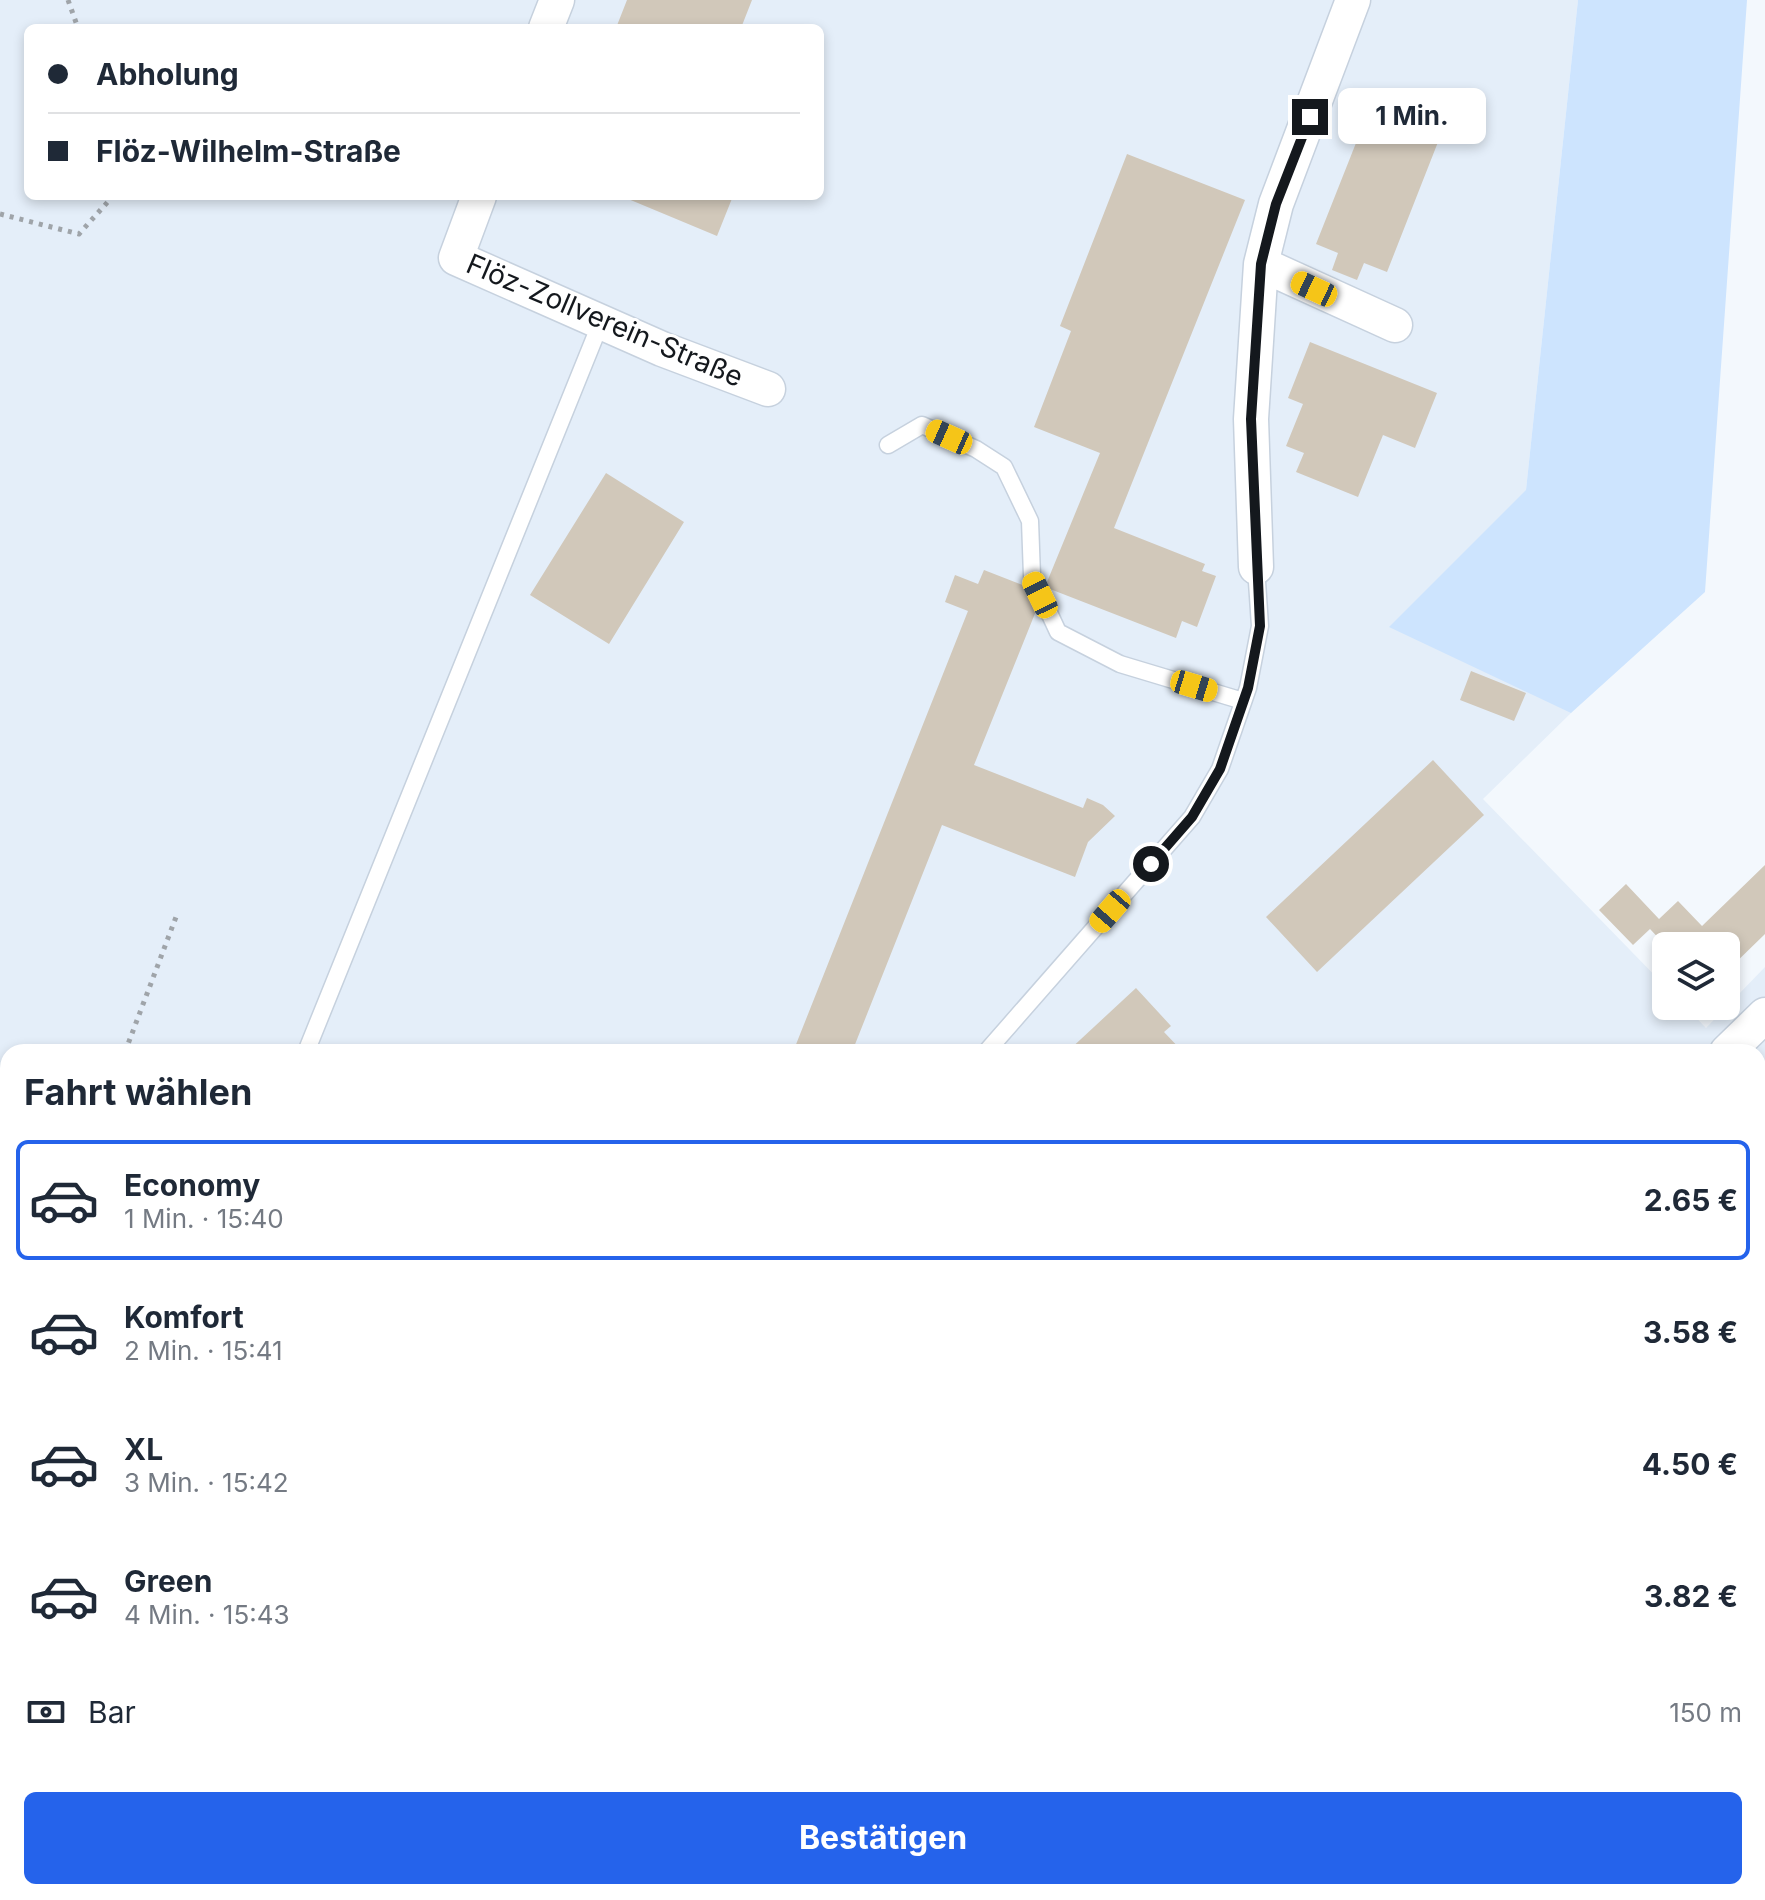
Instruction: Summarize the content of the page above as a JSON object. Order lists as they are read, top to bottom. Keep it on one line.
{"streets":{"street":["Flöz-Zollverein-Straße"]},"page":{"banner":["Abholung","Flöz-Wilhelm-Straße"],"bubble":"1 Min.","heading":"Fahrt wählen","list":[{"name":"Economy","note":"1 Min. · 15:40","value":"2.65 €"},{"name":"Komfort","note":"2 Min. · 15:41","value":"3.58 €"},{"name":"XL","note":"3 Min. · 15:42","value":"4.50 €"},{"name":"Green","note":"4 Min. · 15:43","value":"3.82 €"}],"pay":["Bar","150 m"],"buttons":"Bestätigen"}}
